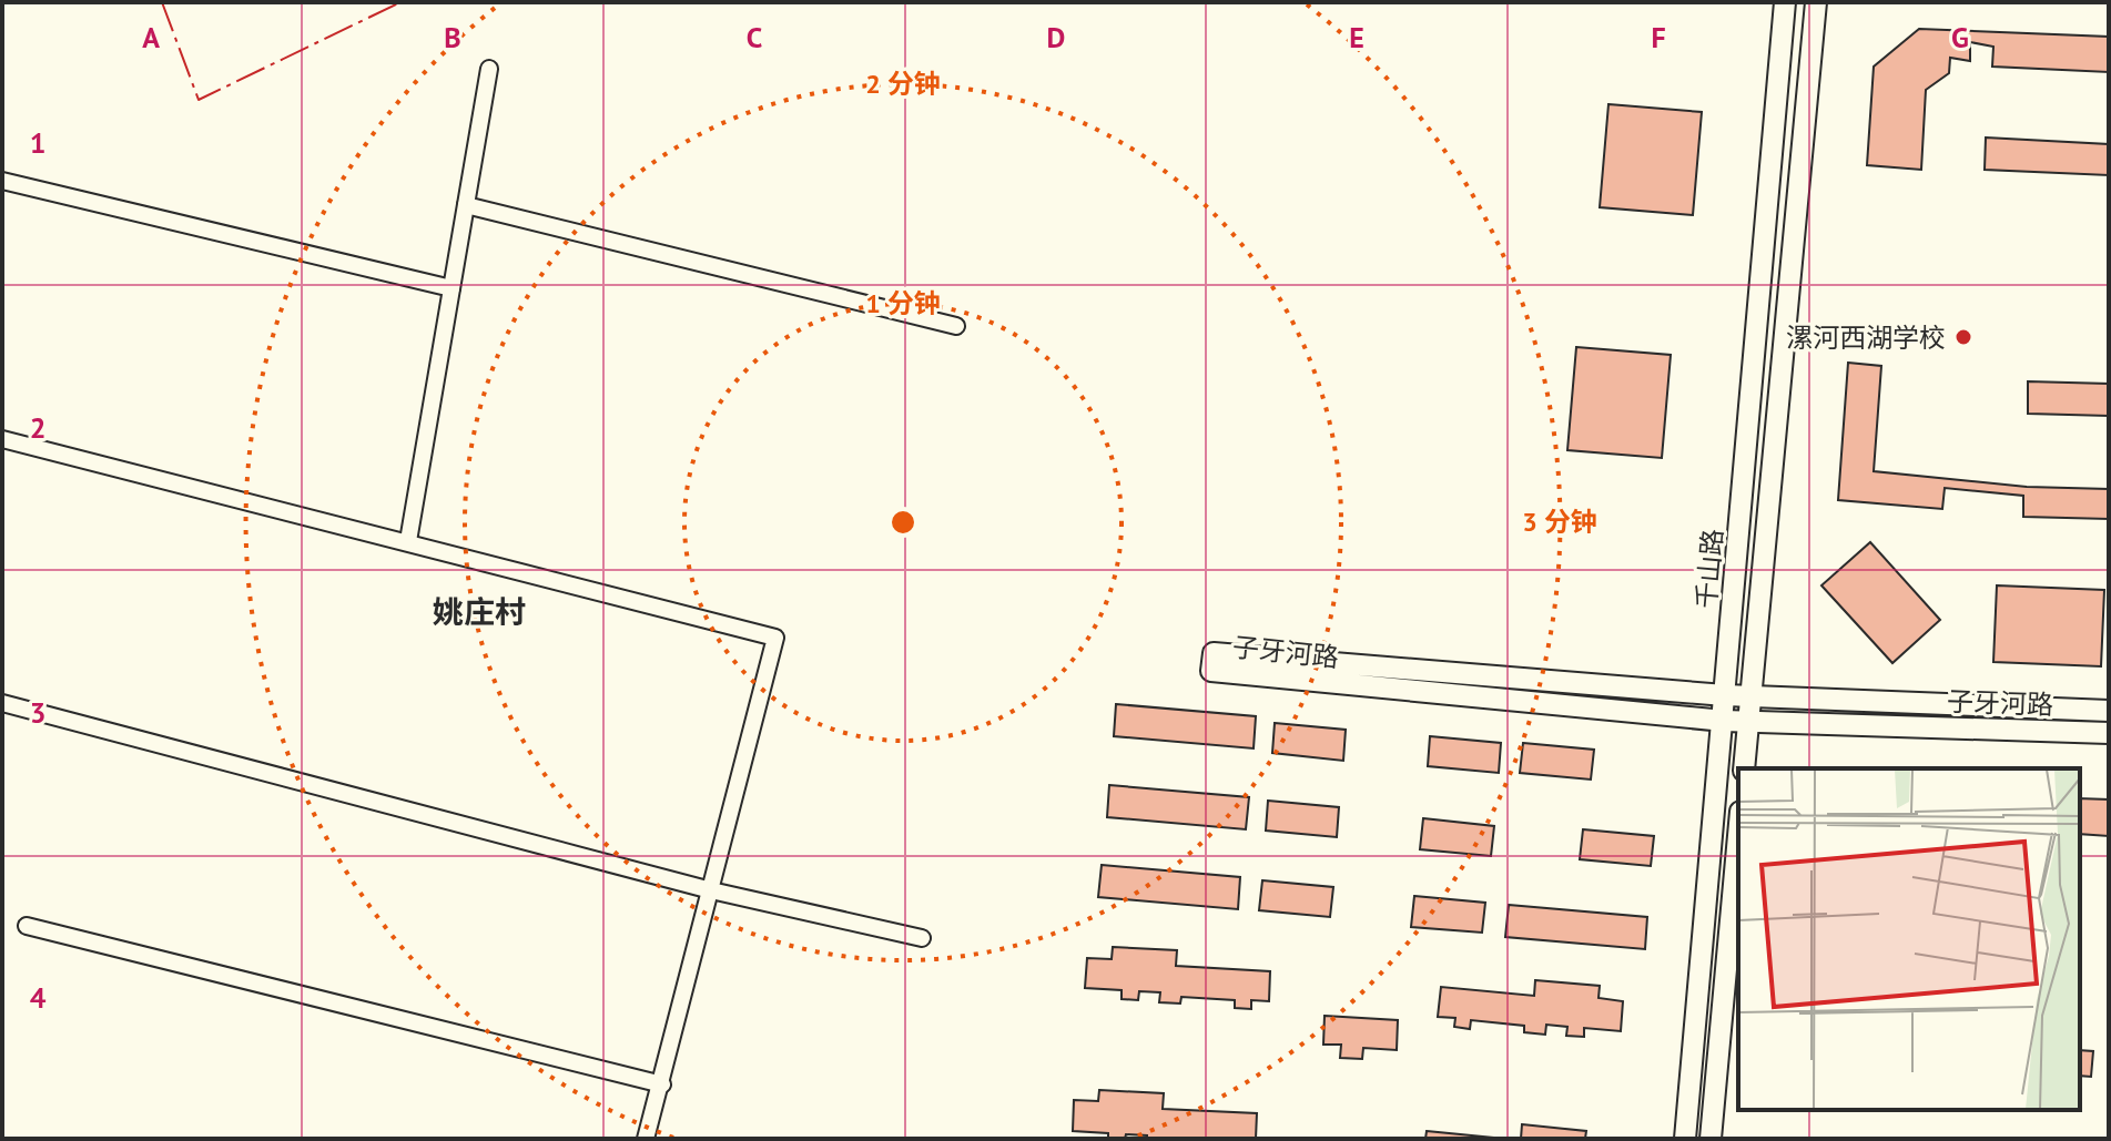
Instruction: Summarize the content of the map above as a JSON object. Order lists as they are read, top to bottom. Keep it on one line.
{"streets":{"street":["千山路","子牙河路"]},"crossings":[["千山路","子牙河路"]],"districts":["姚庄村"],"places":["漯河西湖学校"],"grid":{"columns":["A","B","C","D","E","F","G"],"rows":["1","2","3","4"]},"rings":["2 分钟","1 分钟","3 分钟"]}
